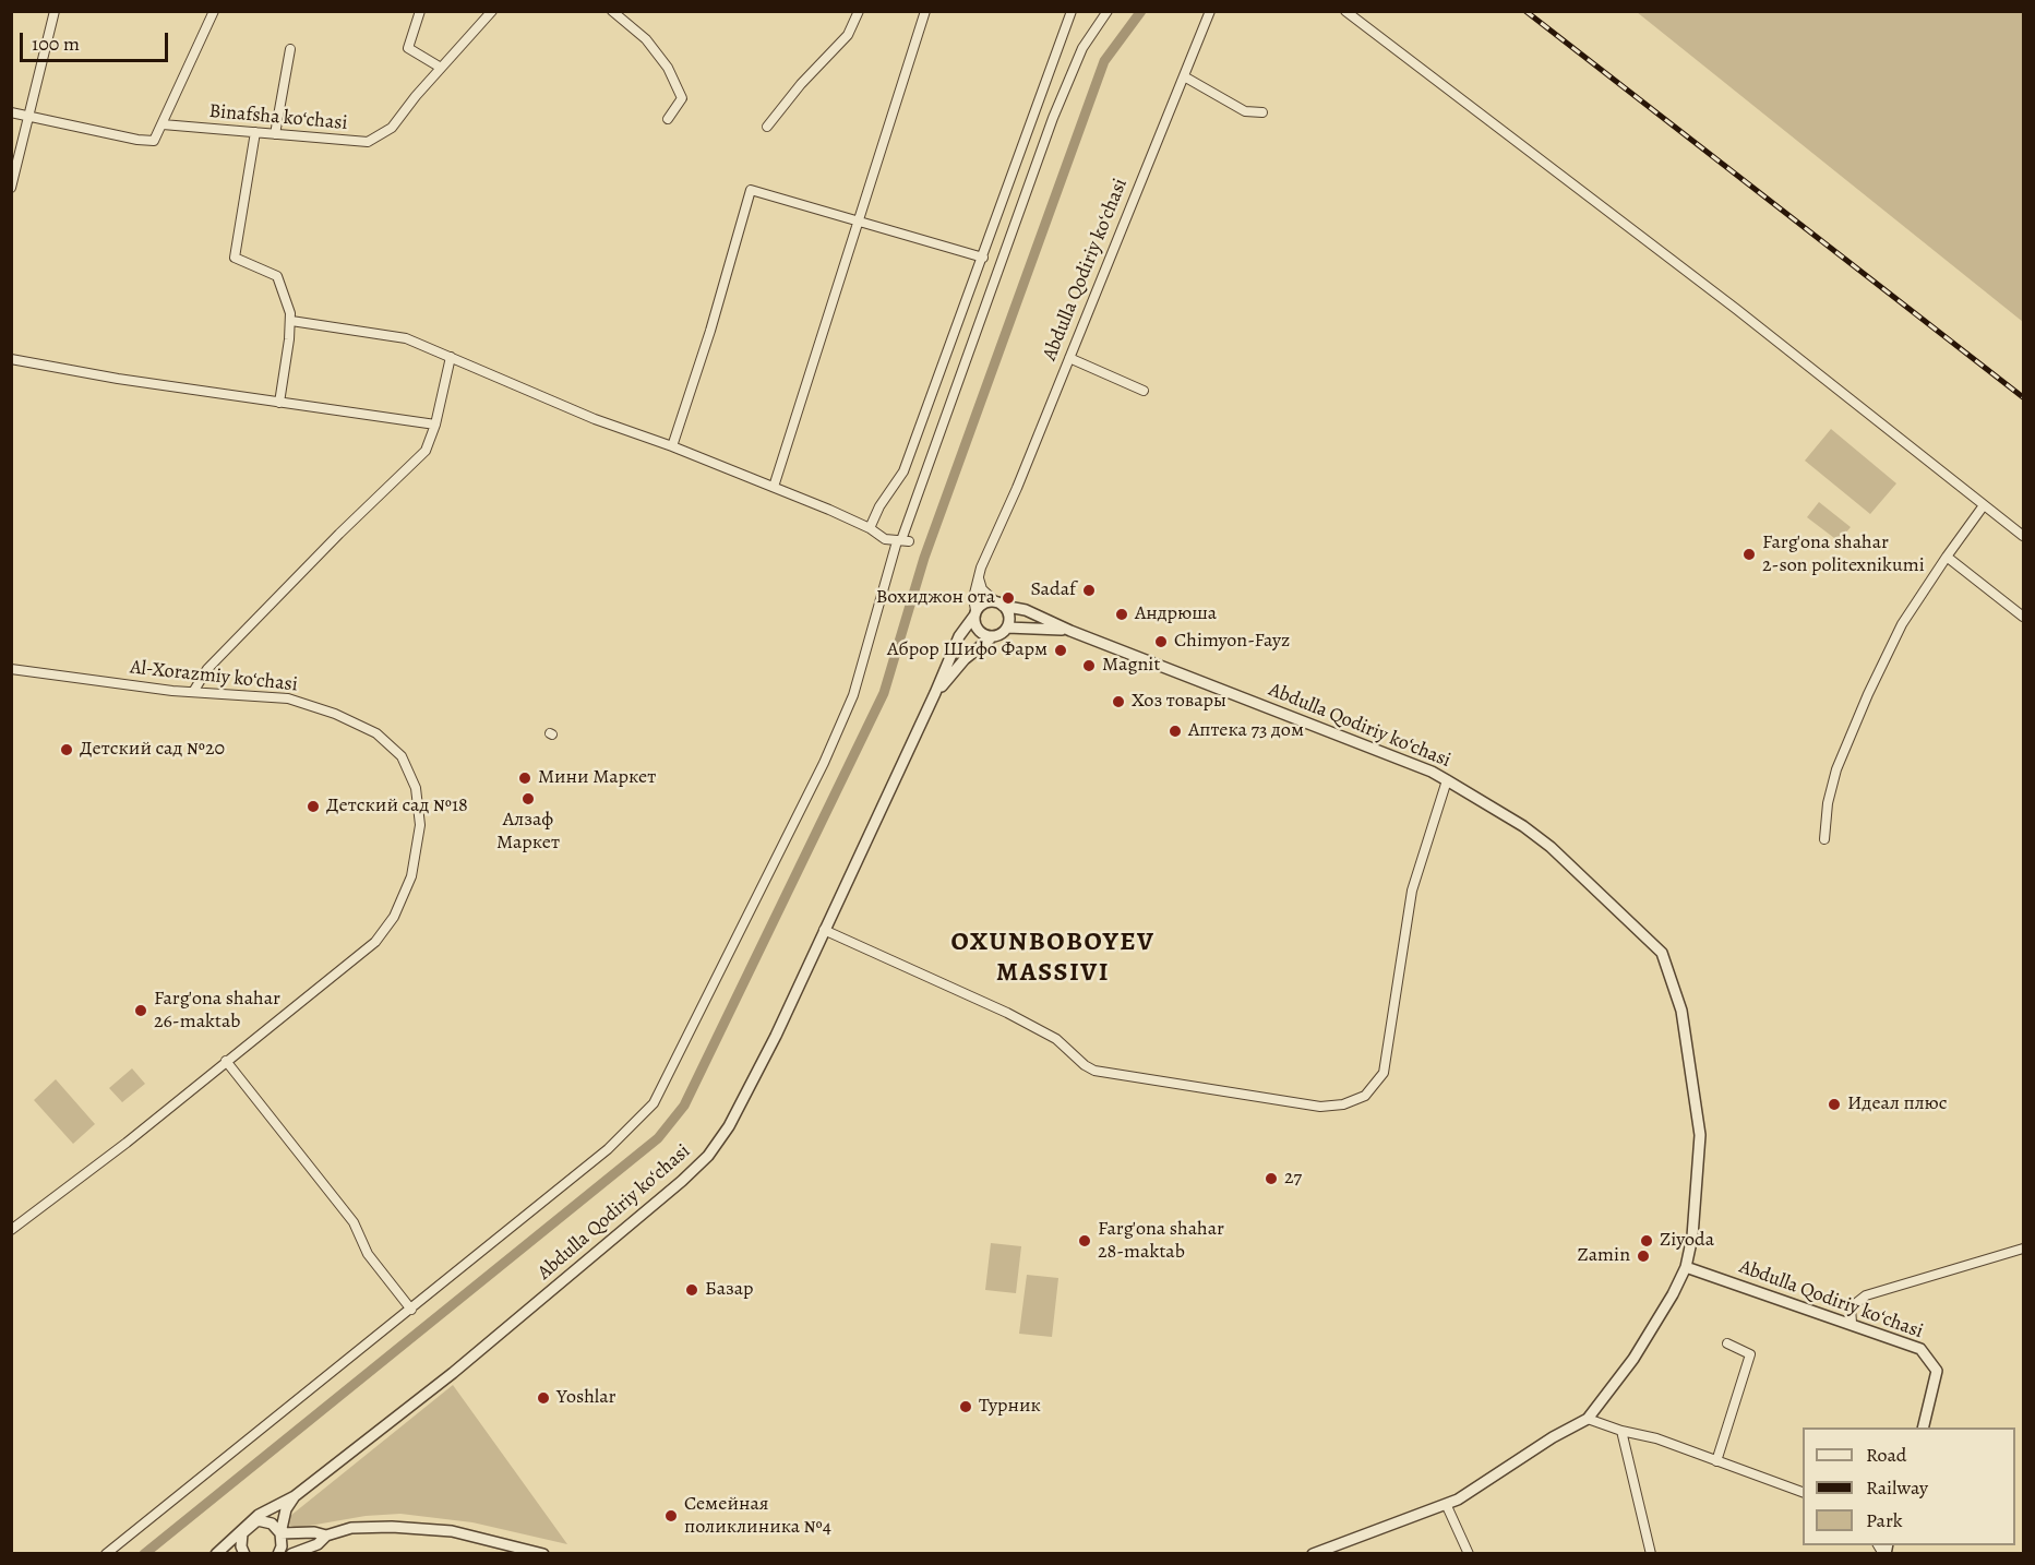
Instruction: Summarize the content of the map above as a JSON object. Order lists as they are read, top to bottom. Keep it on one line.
{"streets":{"street":["Binafsha koʻchasi","Abdulla Qodiriy koʻchasi","Al-Xorazmiy koʻchasi"]},"districts":["OXUNBOBOYEV MASSIVI"],"places":["Farg'ona shahar 2-son politexnikumi","Sadaf","Вохиджон ота","Андрюша","Chimyon-Fayz","Аброр Шифо Фарм","Magnit","Хоз товары","Аптека 73 дом","Детский сад №20","Мини Маркет","Алзаф Маркет","Детский сад №18","Farg'ona shahar 26-maktab","Идеал плюс","27","Farg'ona shahar 28-maktab","Ziyoda","Zamin","Базар","Yoshlar","Турник","Семейная поликлиника №4"],"legend":["Road","Railway","Park"],"scale_bar":"100 m"}
